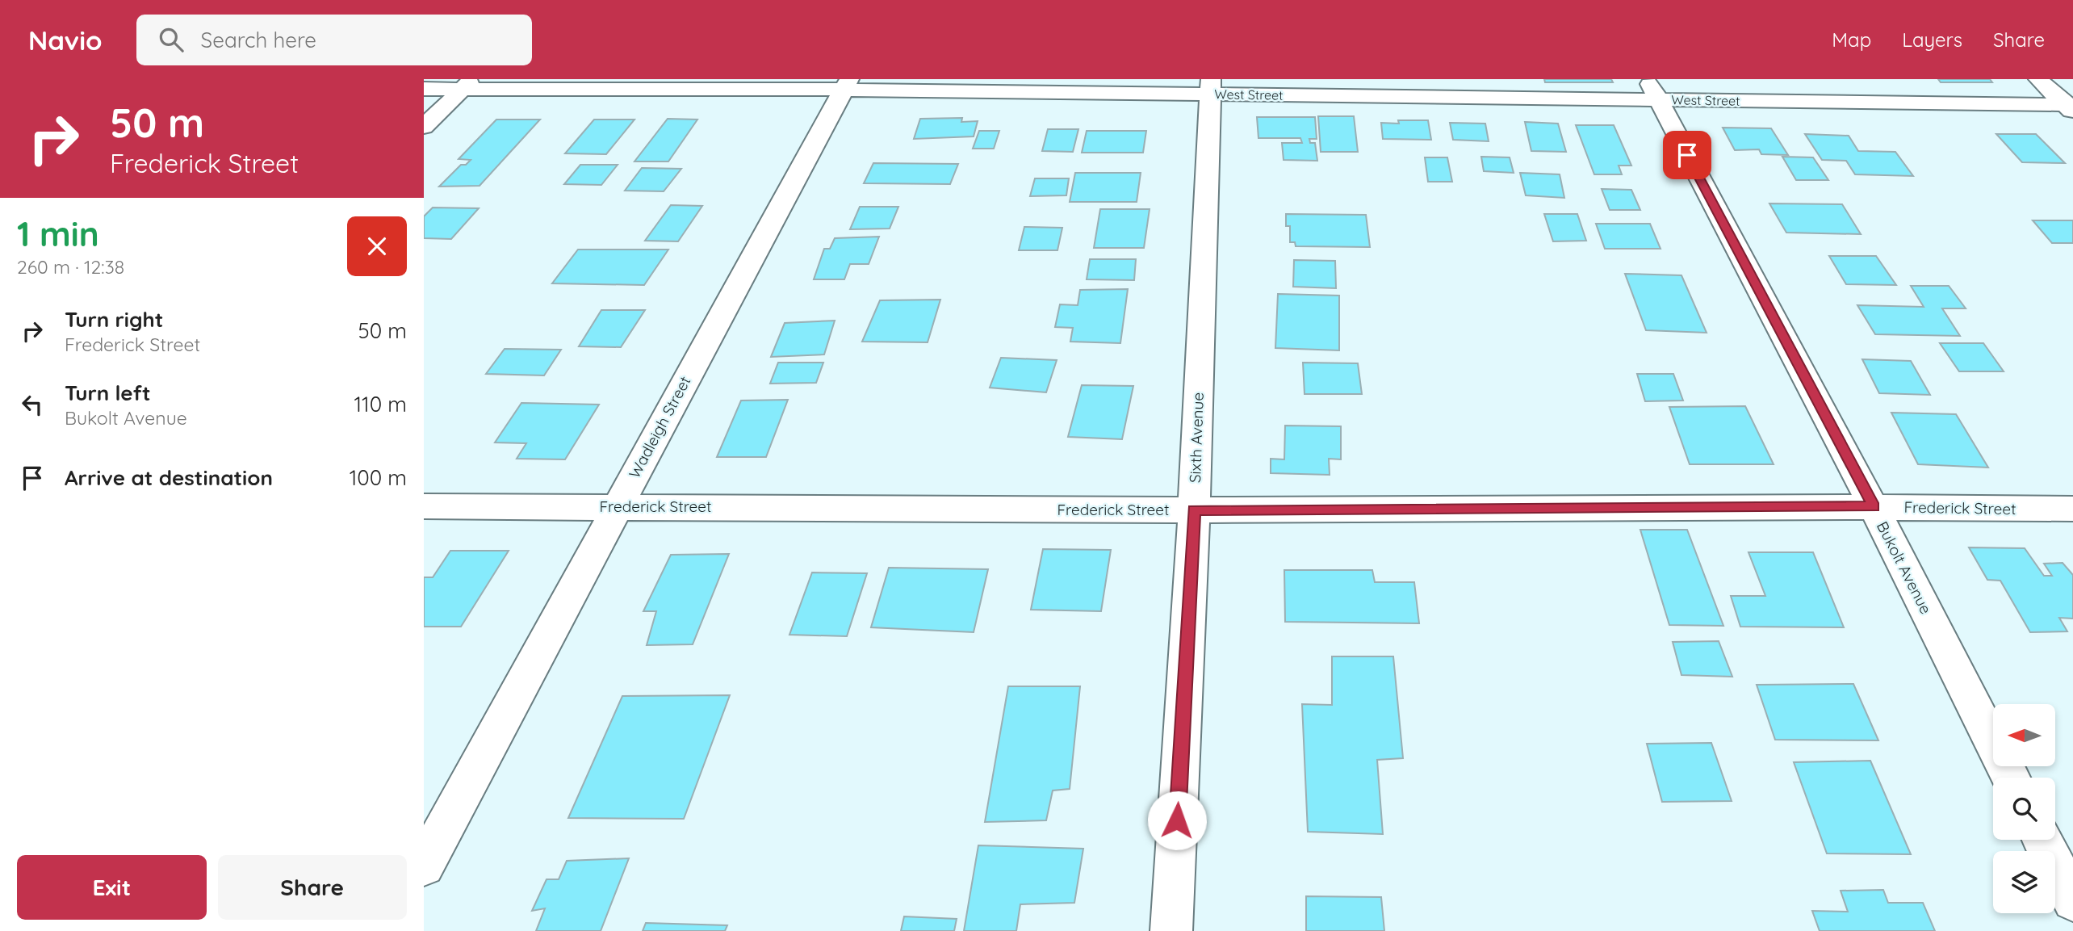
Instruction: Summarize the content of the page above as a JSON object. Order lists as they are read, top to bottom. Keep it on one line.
{"streets":{"street":["West Street","Wadleigh Street","Sixth Avenue","Frederick Street","Bukolt Avenue"]},"crossings":[["West Street","Wadleigh Street"],["West Street","Sixth Avenue"],["West Street","Bukolt Avenue"],["Wadleigh Street","Frederick Street"],["Sixth Avenue","Frederick Street"],["Frederick Street","Bukolt Avenue"]],"north":"left","page":{"header":"Navio","search":"Search here","nav":["Map","Layers","Share"],"turn":["50 m","Frederick Street"],"heading":["1 min","260 m · 12:38"],"list":[{"name":"Turn right","note":"Frederick Street","value":"50 m"},{"name":"Turn left","note":"Bukolt Avenue","value":"110 m"},{"name":"Arrive at destination","value":"100 m"}],"buttons":["Exit","Share"]}}
